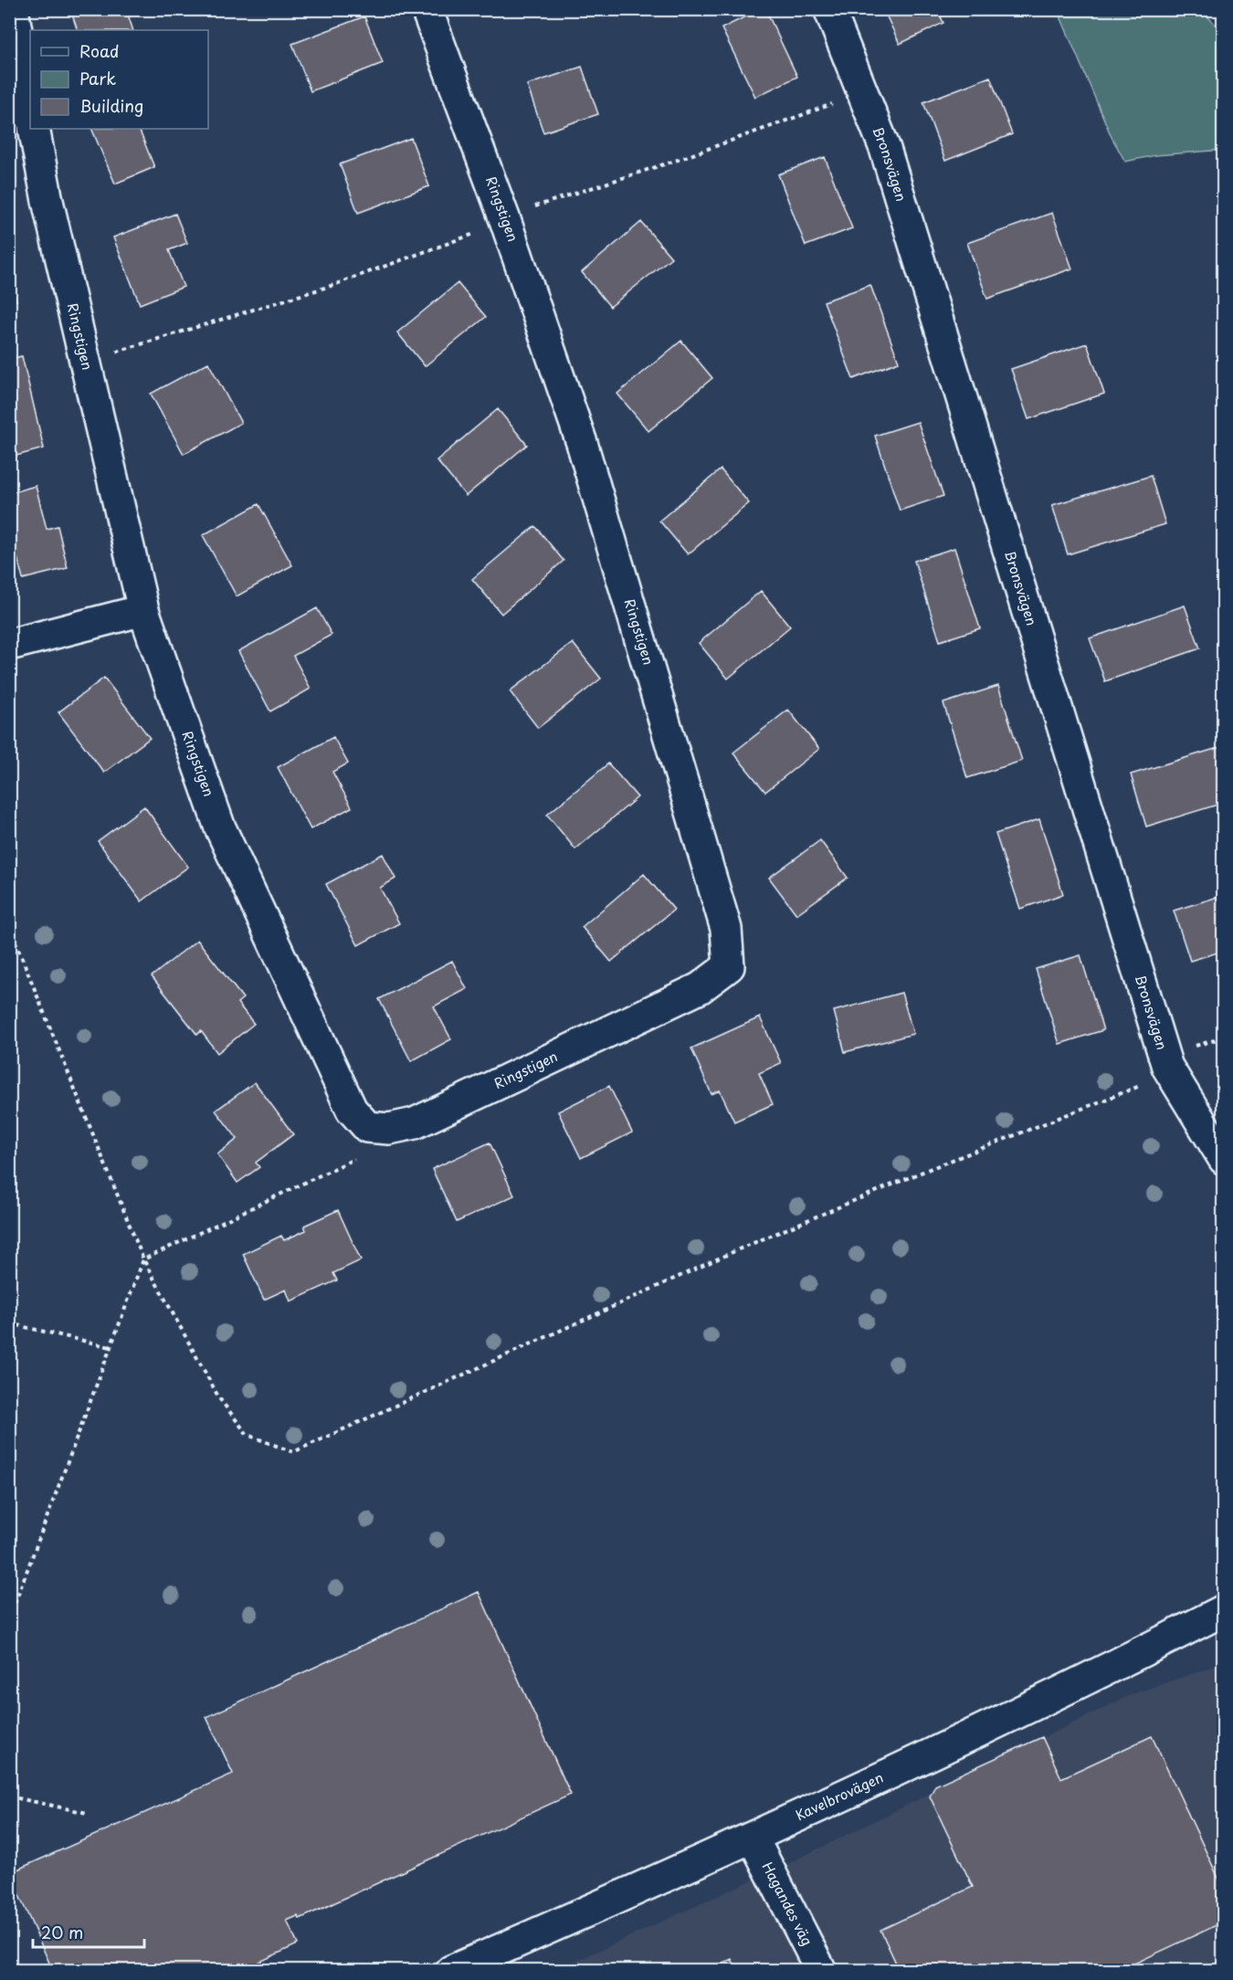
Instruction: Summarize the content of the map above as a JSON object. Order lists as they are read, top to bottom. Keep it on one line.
{"streets":{"street":["Bronsvägen","Ringstigen","Kavelbrovägen","Hagandes väg"]},"crossings":[["Kavelbrovägen","Hagandes väg"]],"legend":["Road","Park","Building"],"scale_bar":"20 m"}
